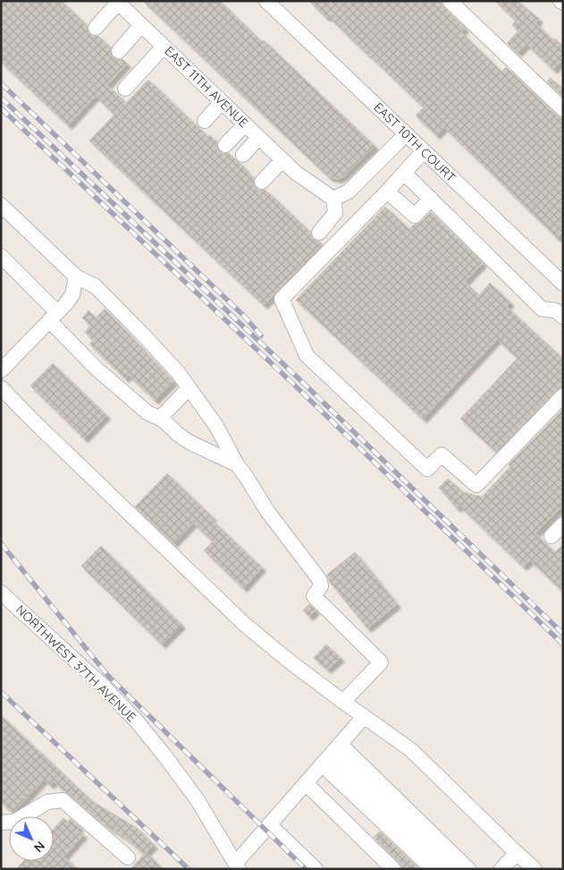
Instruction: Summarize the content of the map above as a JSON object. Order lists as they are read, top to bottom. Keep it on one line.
{"streets":{"street":["EAST 11TH AVENUE","EAST 10TH COURT","NORTHWEST 37TH AVENUE"]},"north":"bottom right"}
